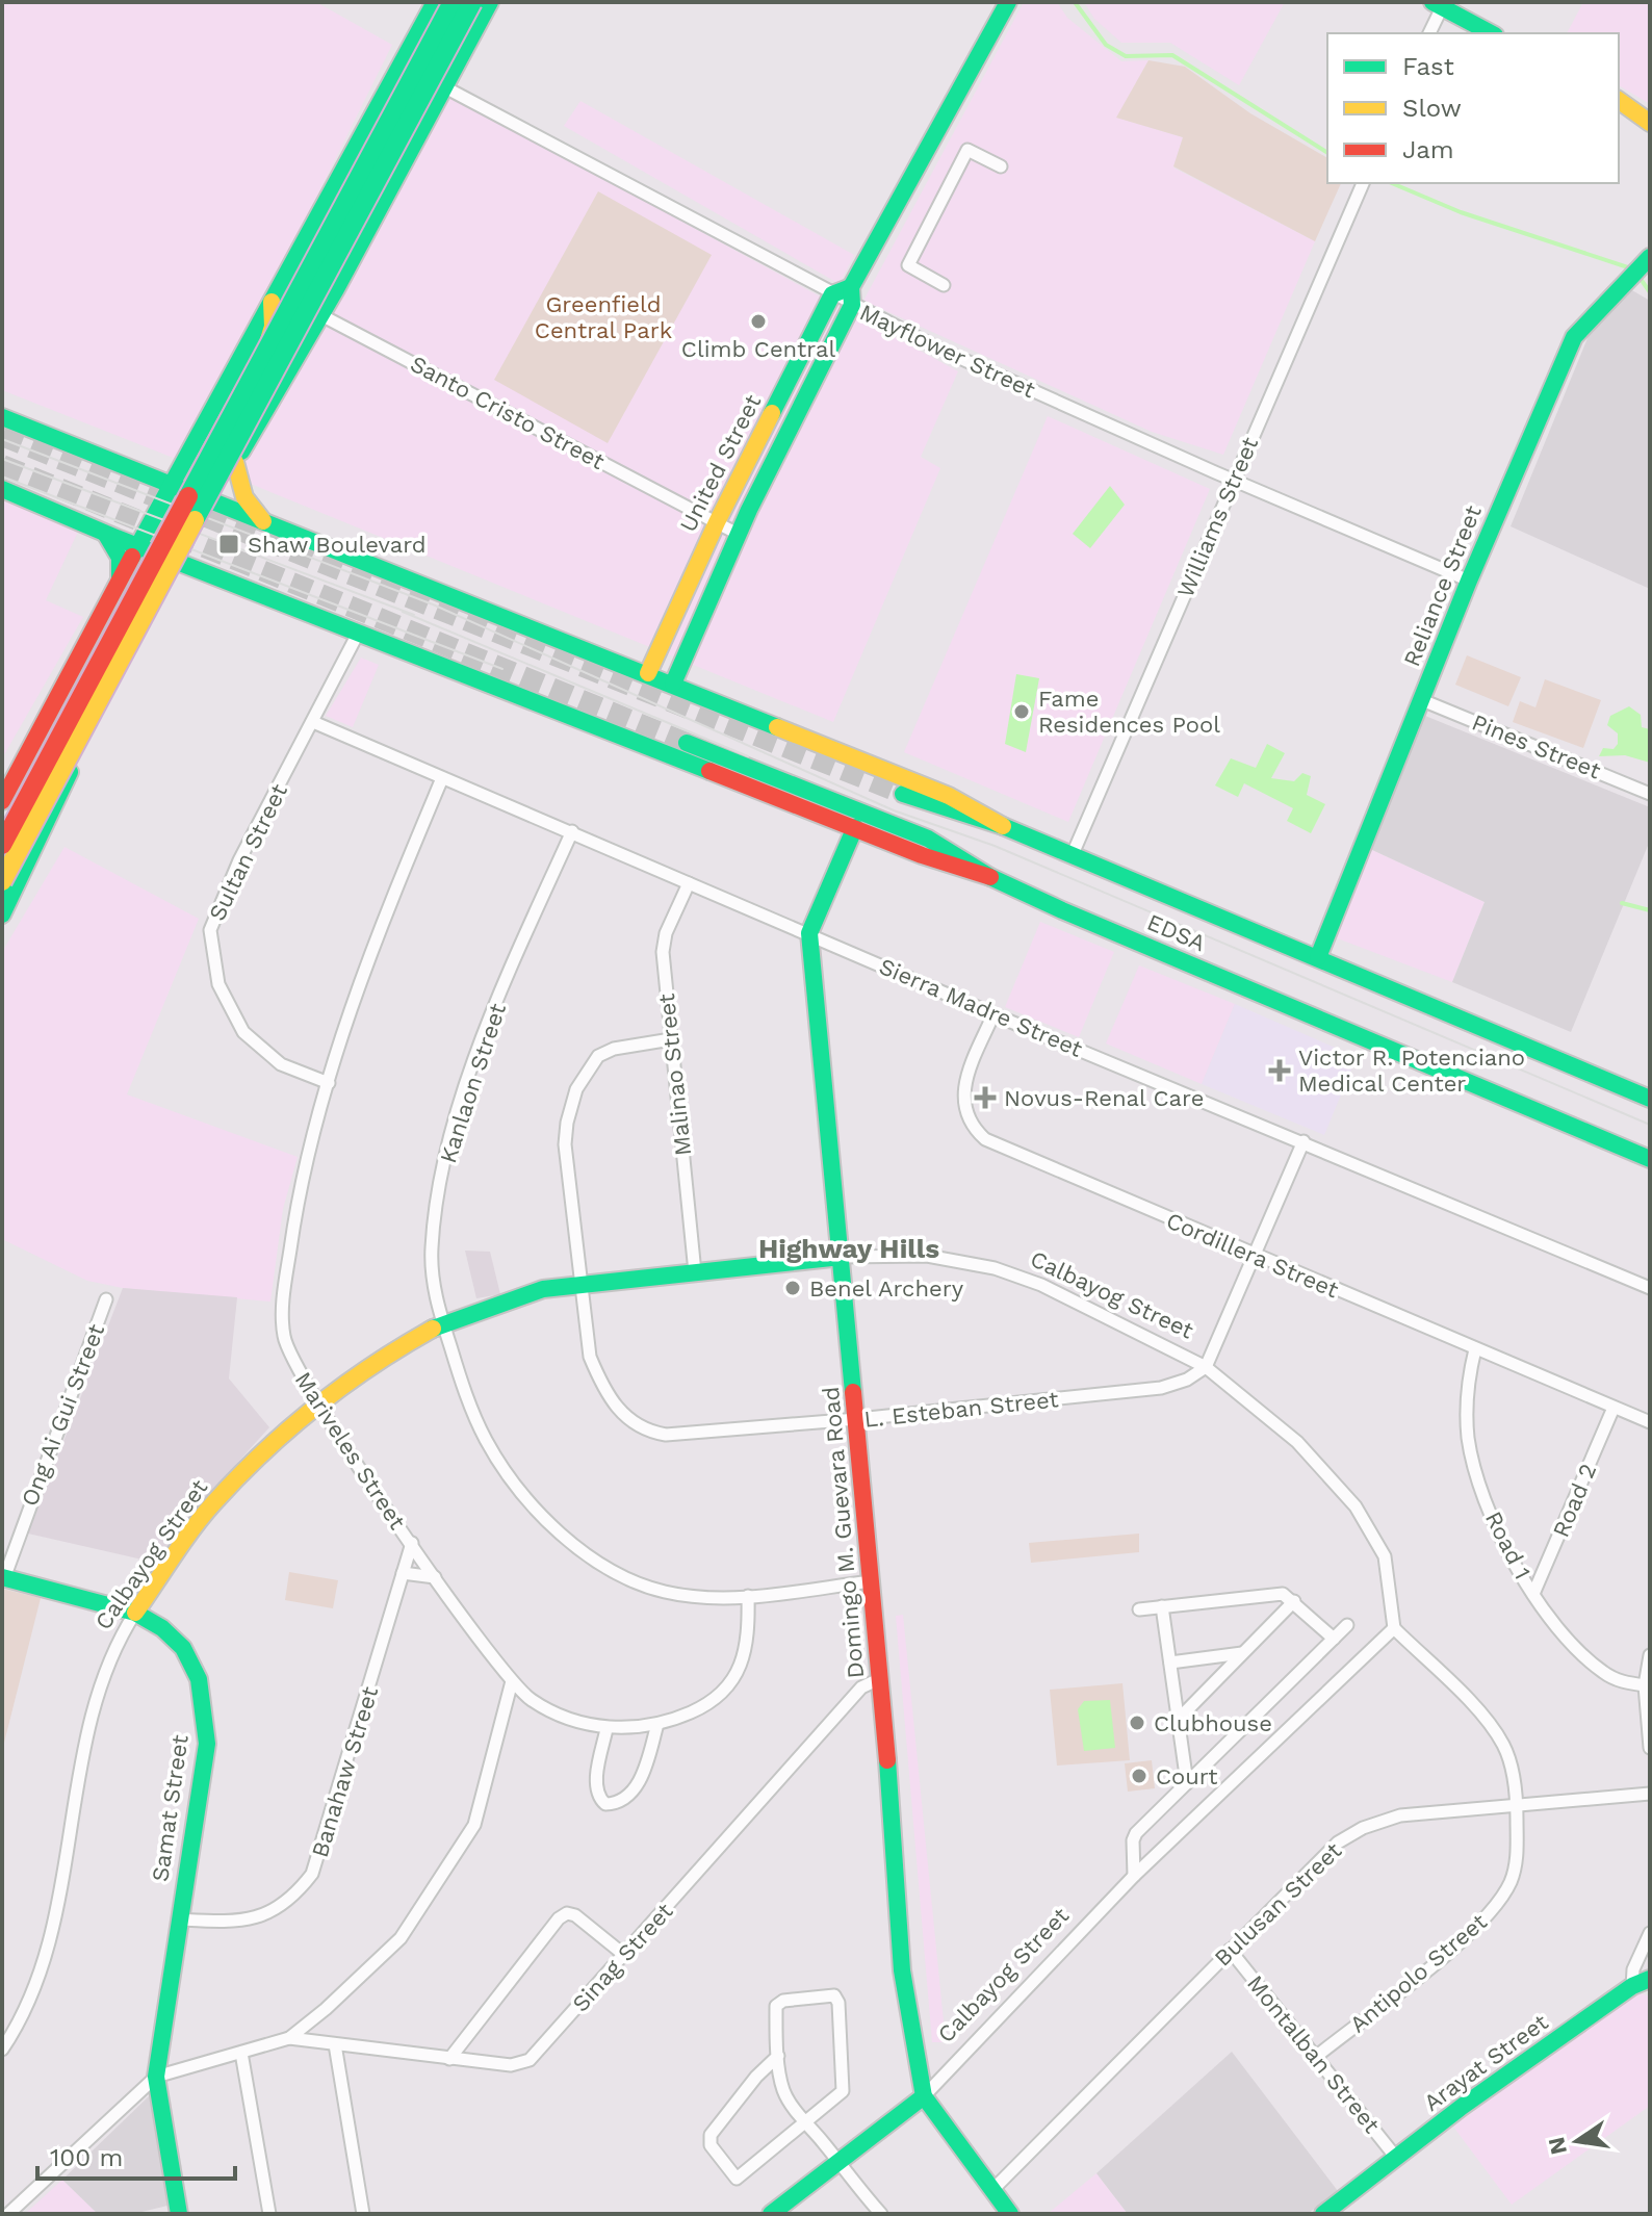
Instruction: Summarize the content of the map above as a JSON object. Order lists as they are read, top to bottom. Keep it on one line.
{"streets":{"main road":["United Street","Reliance Street","EDSA","Calbayog Street","Domingo M. Guevara Road","Samat Street","Arayat Street"],"street":["Mayflower Street","Santo Cristo Street","Williams Street","Pines Street","Sultan Street","Sierra Madre Street","Malinao Street","Kanlaon Street","Cordillera Street","L. Esteban Street","Ong Ai Gui Street","Mariveles Street","Road 2","Road 1","Banahaw Street","Bulusan Street","Sinag Street","Antipolo Street","Montalban Street"]},"crossings":[["Mayflower Street","United Street"],["Mayflower Street","Williams Street"],["Mayflower Street","Reliance Street"],["Santo Cristo Street","United Street"],["Williams Street","EDSA"],["Reliance Street","Pines Street"],["Reliance Street","EDSA"],["Sultan Street","Sierra Madre Street"],["Sultan Street","Mariveles Street"],["Sierra Madre Street","Malinao Street"],["Sierra Madre Street","Kanlaon Street"],["Sierra Madre Street","Cordillera Street"],["Sierra Madre Street","Mariveles Street"],["Sierra Madre Street","Domingo M. Guevara Road"],["Malinao Street","Calbayog Street"],["Malinao Street","L. Esteban Street"],["Kanlaon Street","Calbayog Street"],["Kanlaon Street","Mariveles Street"],["Kanlaon Street","Domingo M. Guevara Road"],["Cordillera Street","Road 2"],["Cordillera Street","Road 1"],["Calbayog Street","L. Esteban Street"],["Calbayog Street","Mariveles Street"],["Calbayog Street","Domingo M. Guevara Road"],["Calbayog Street","Samat Street"],["Calbayog Street","Antipolo Street"],["L. Esteban Street","Domingo M. Guevara Road"],["Ong Ai Gui Street","Samat Street"],["Mariveles Street","Banahaw Street"],["Road 2","Road 1"],["Domingo M. Guevara Road","Bulusan Street"],["Domingo M. Guevara Road","Sinag Street"],["Banahaw Street","Samat Street"],["Bulusan Street","Antipolo Street"],["Bulusan Street","Montalban Street"],["Antipolo Street","Montalban Street"],["Montalban Street","Arayat Street"]],"districts":["Highway Hills"],"parks":["Greenfield Central Park"],"places":{"other":["Climb Central","Fame Residences Pool","Benel Archery","Clubhouse","Court"],"transit":["Shaw Boulevard"],"health":["Victor R. Potenciano Medical Center","Novus-Renal Care"]},"legend":["Fast","Slow","Jam"],"scale_bar":"100 m","north":"left"}
